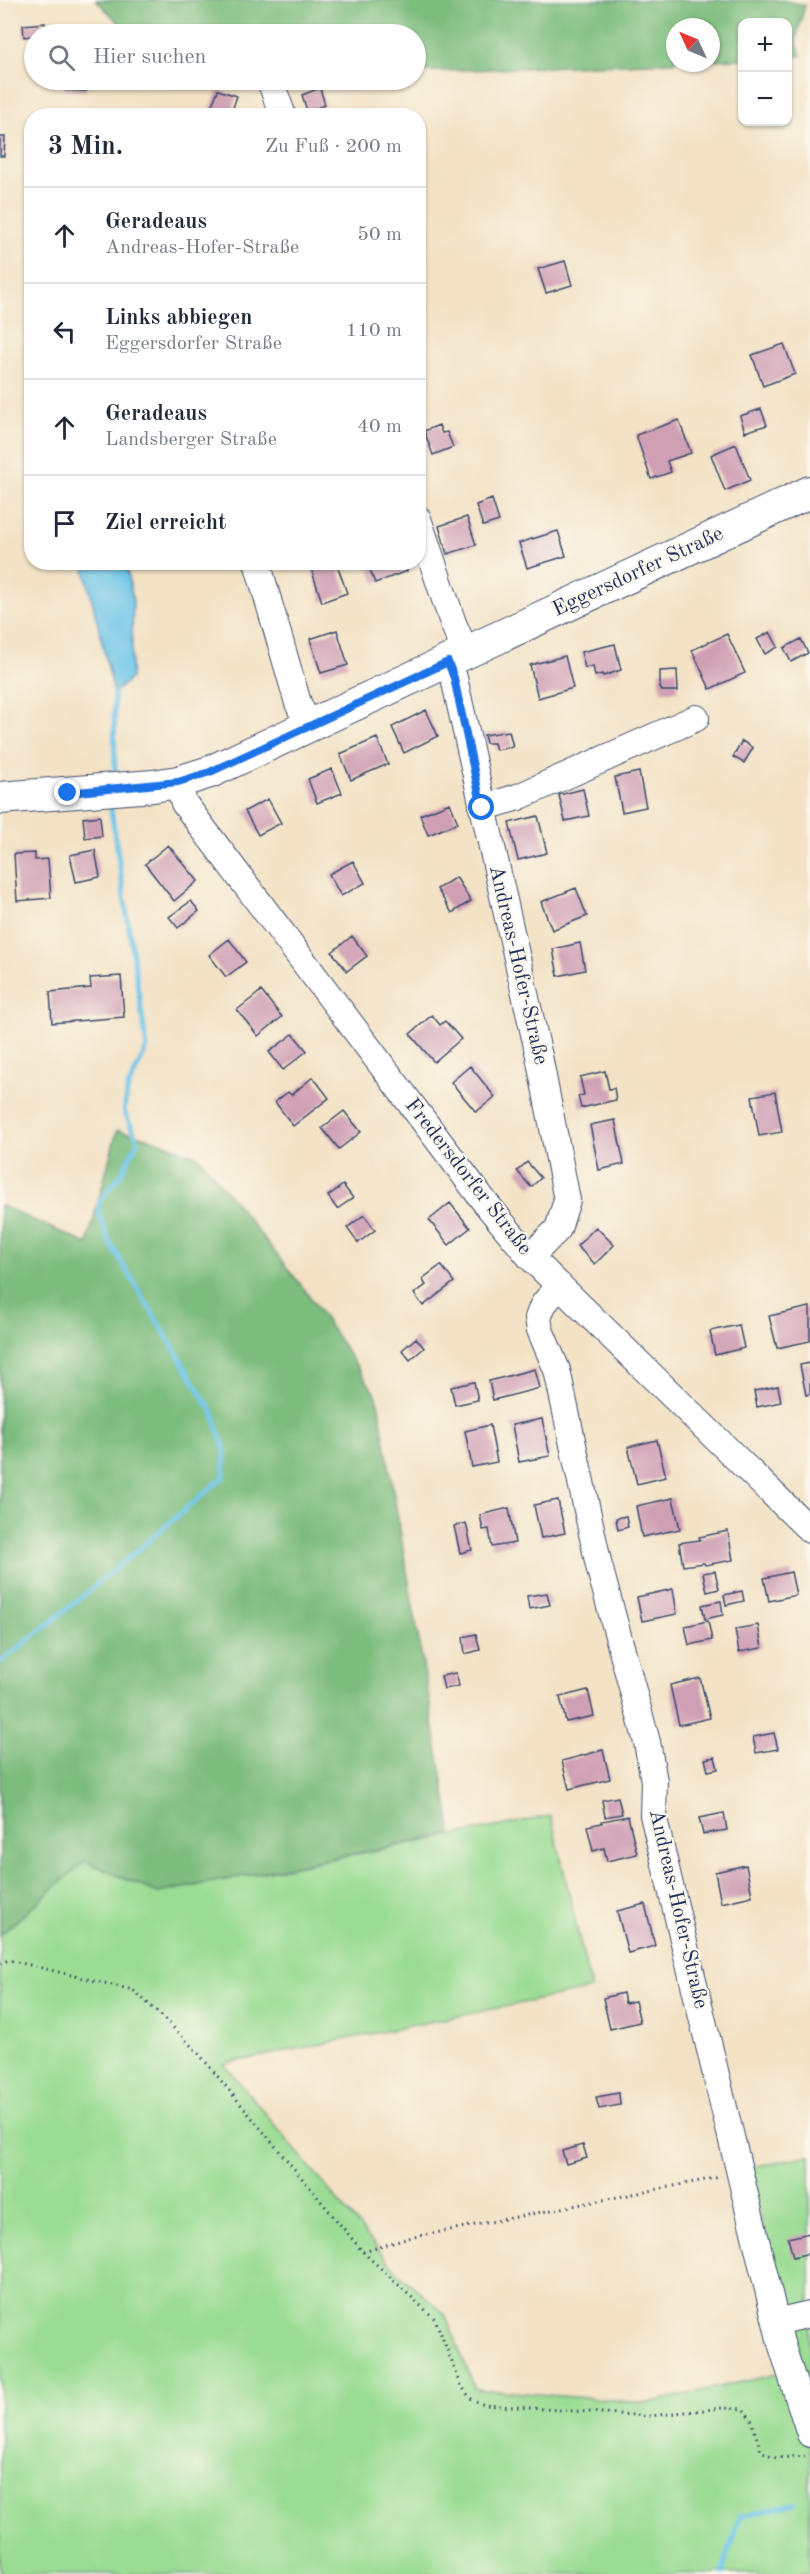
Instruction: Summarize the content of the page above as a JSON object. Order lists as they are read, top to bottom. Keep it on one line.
{"streets":{"main road":["Eggersdorfer Straße"],"street":["Andreas-Hofer-Straße","Fredersdorfer Straße"]},"crossings":[["Eggersdorfer Straße","Andreas-Hofer-Straße"],["Eggersdorfer Straße","Fredersdorfer Straße"],["Andreas-Hofer-Straße","Fredersdorfer Straße"]],"north":"top left","page":{"map_buttons":["+","−"],"search":"Hier suchen","heading":["3 Min.","Zu Fuß · 200 m"],"list":[["Geradeaus","Andreas-Hofer-Straße","50 m"],["Links abbiegen","Eggersdorfer Straße","110 m"],["Geradeaus","Landsberger Straße","40 m"],"Ziel erreicht"]}}
